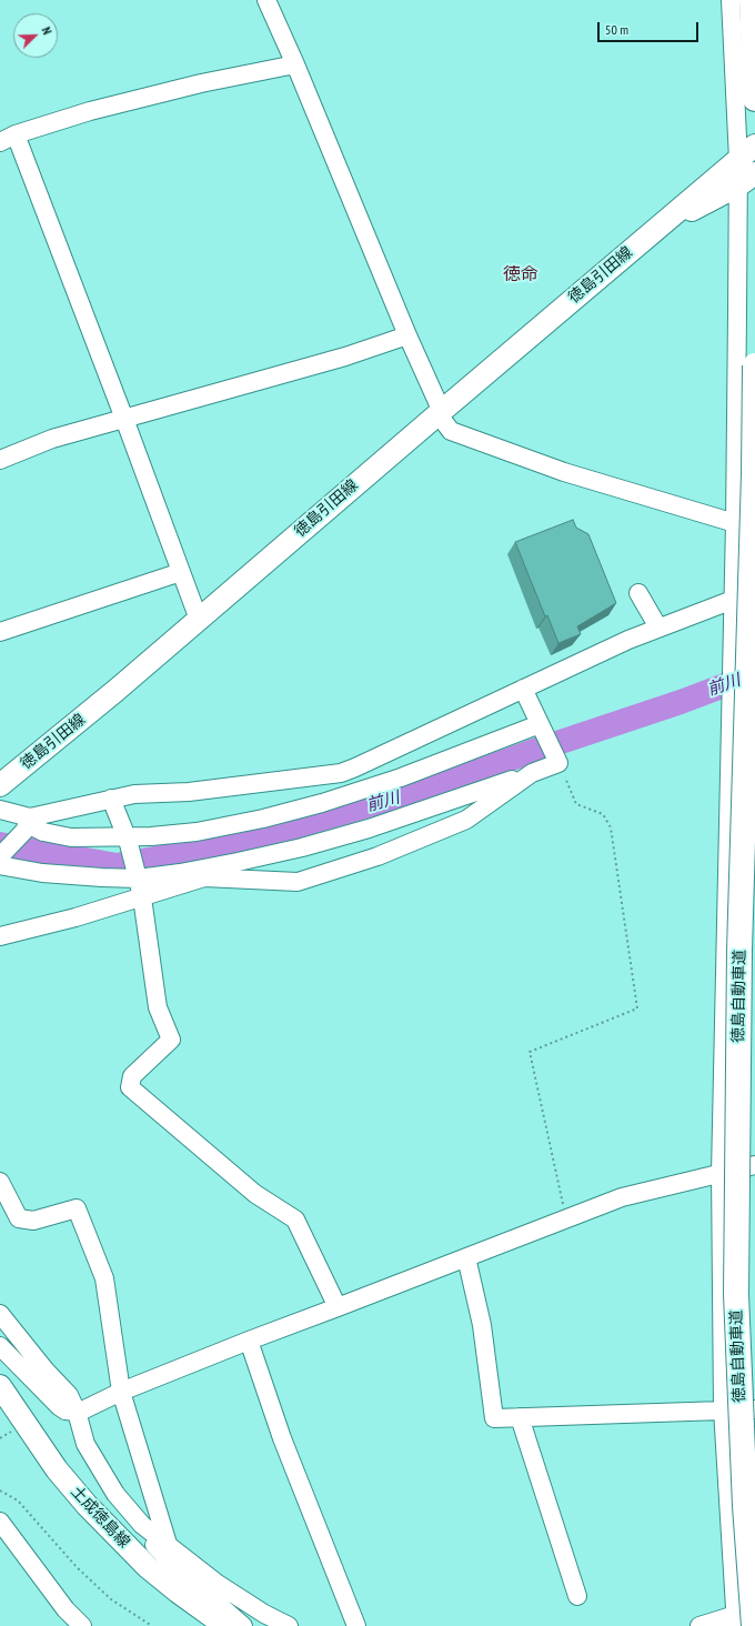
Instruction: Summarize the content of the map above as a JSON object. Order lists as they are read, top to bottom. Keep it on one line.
{"streets":{"highway":["徳島自動車道"],"main road":["徳島引田線","土成徳島線"]},"districts":["徳命"],"water":["前川"],"scale_bar":"50 m","north":"top right"}
